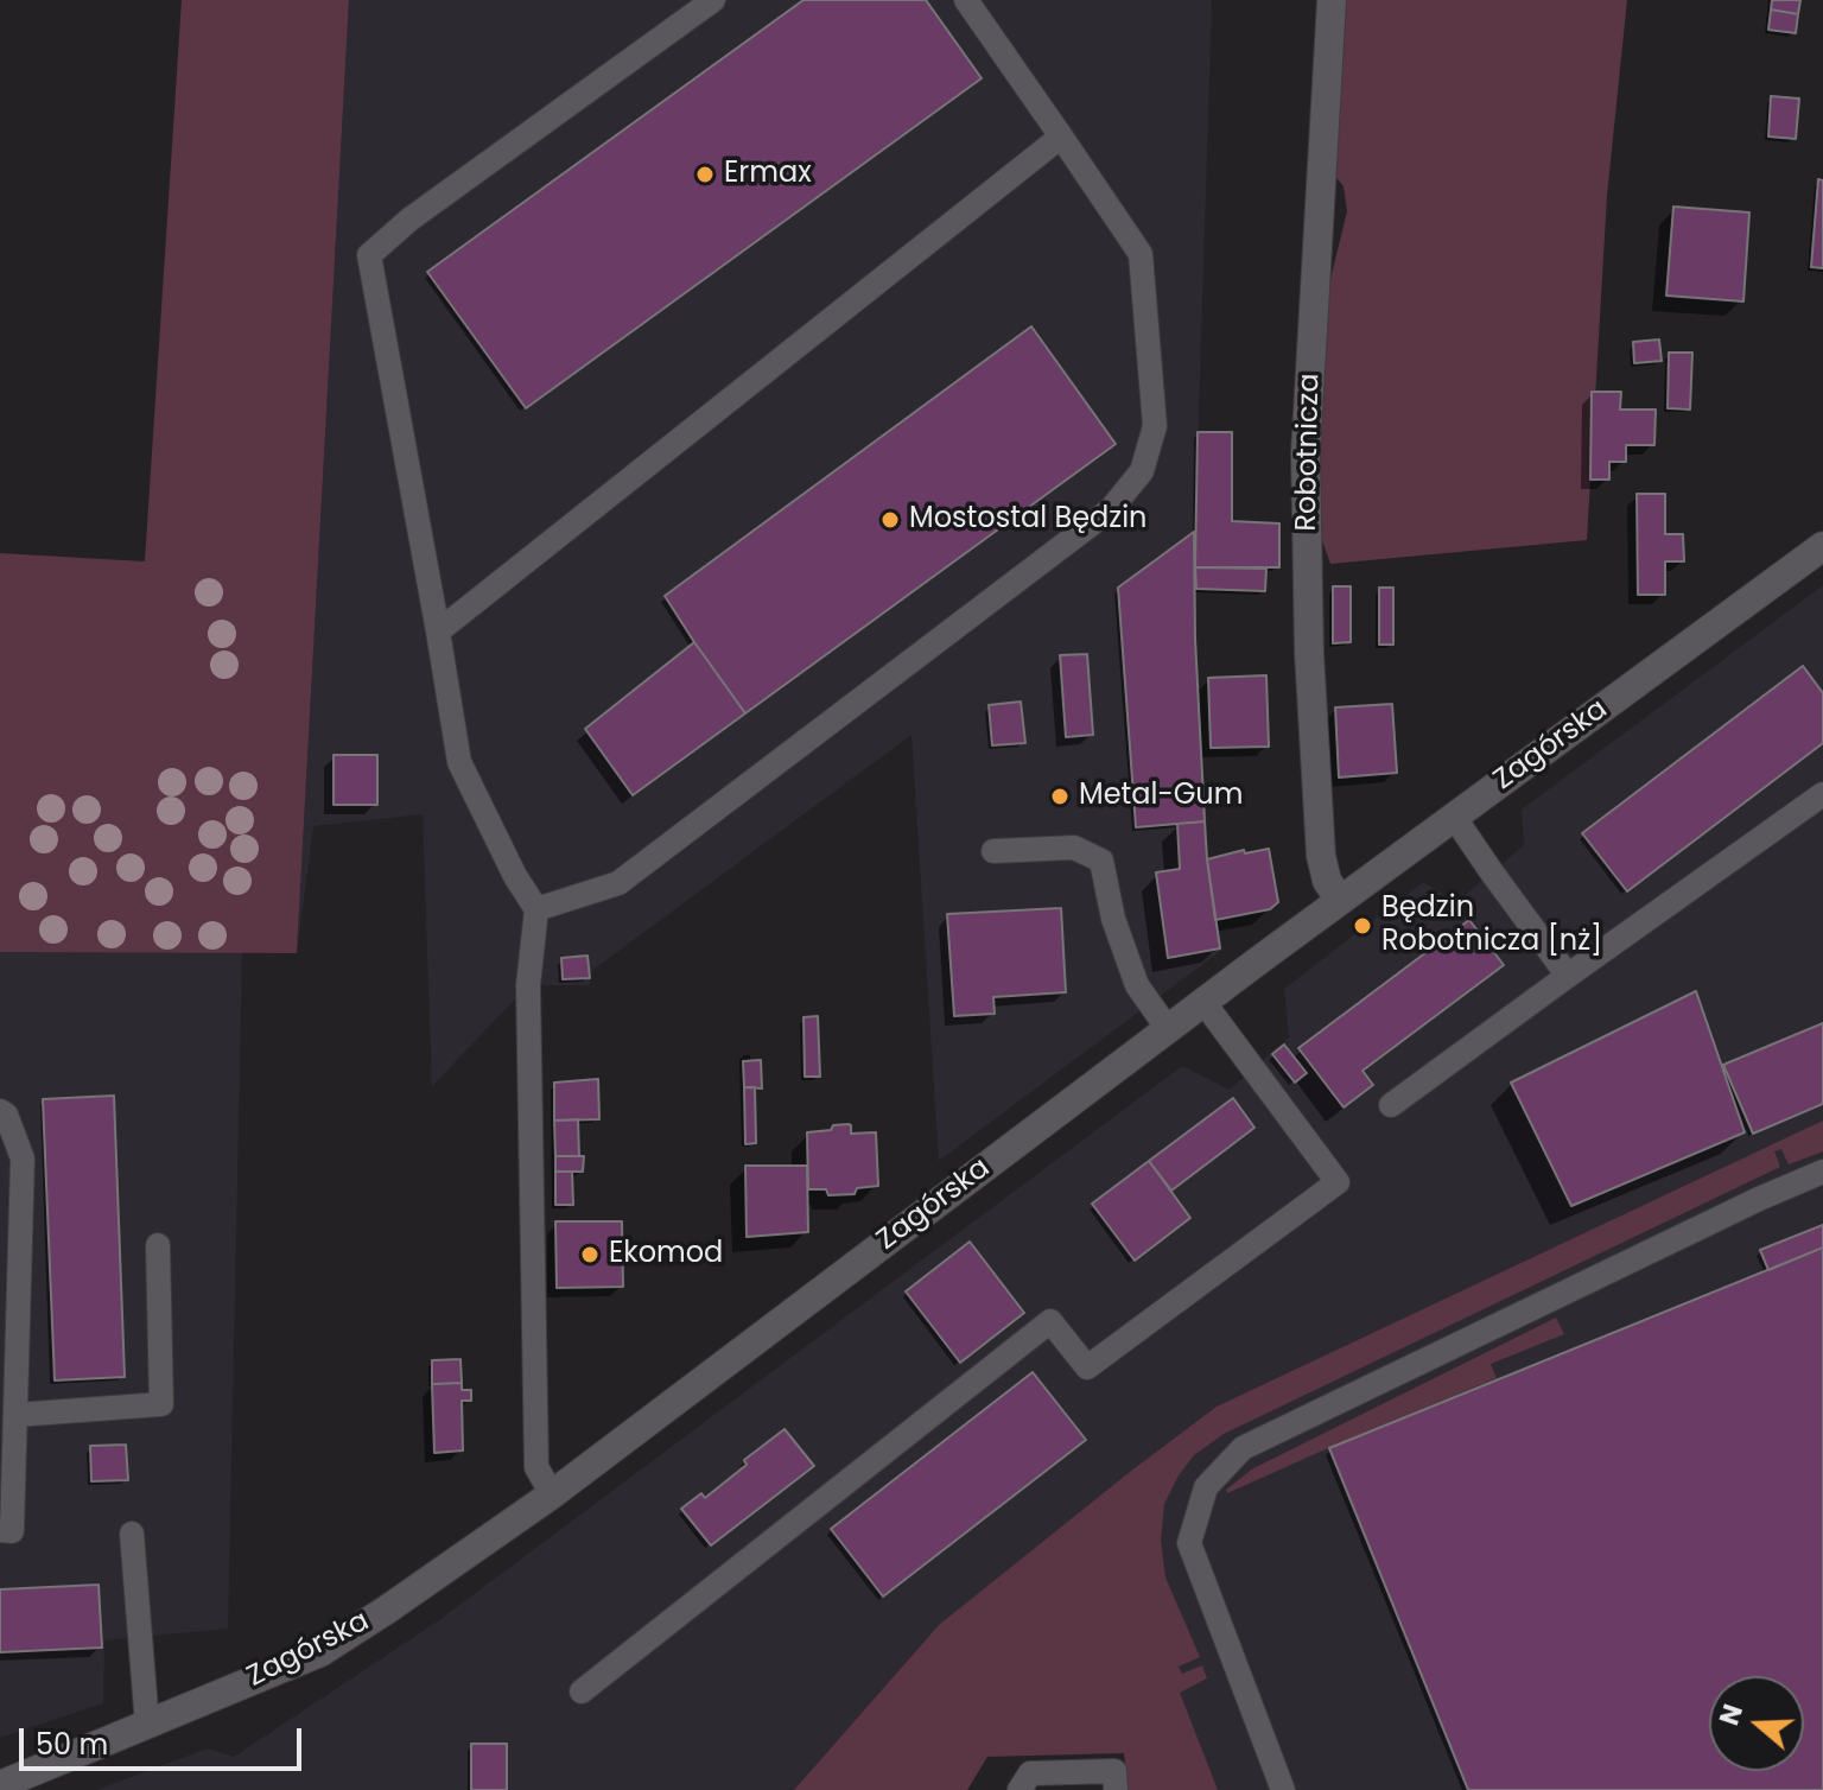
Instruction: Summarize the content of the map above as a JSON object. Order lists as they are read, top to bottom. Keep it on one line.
{"streets":{"street":["Robotnicza","Zagórska"]},"crossings":[["Robotnicza","Zagórska"]],"places":["Ermax","Mostostal Będzin","Metal-Gum","Będzin Robotnicza [nż]","Ekomod"],"scale_bar":"50 m","north":"left"}
